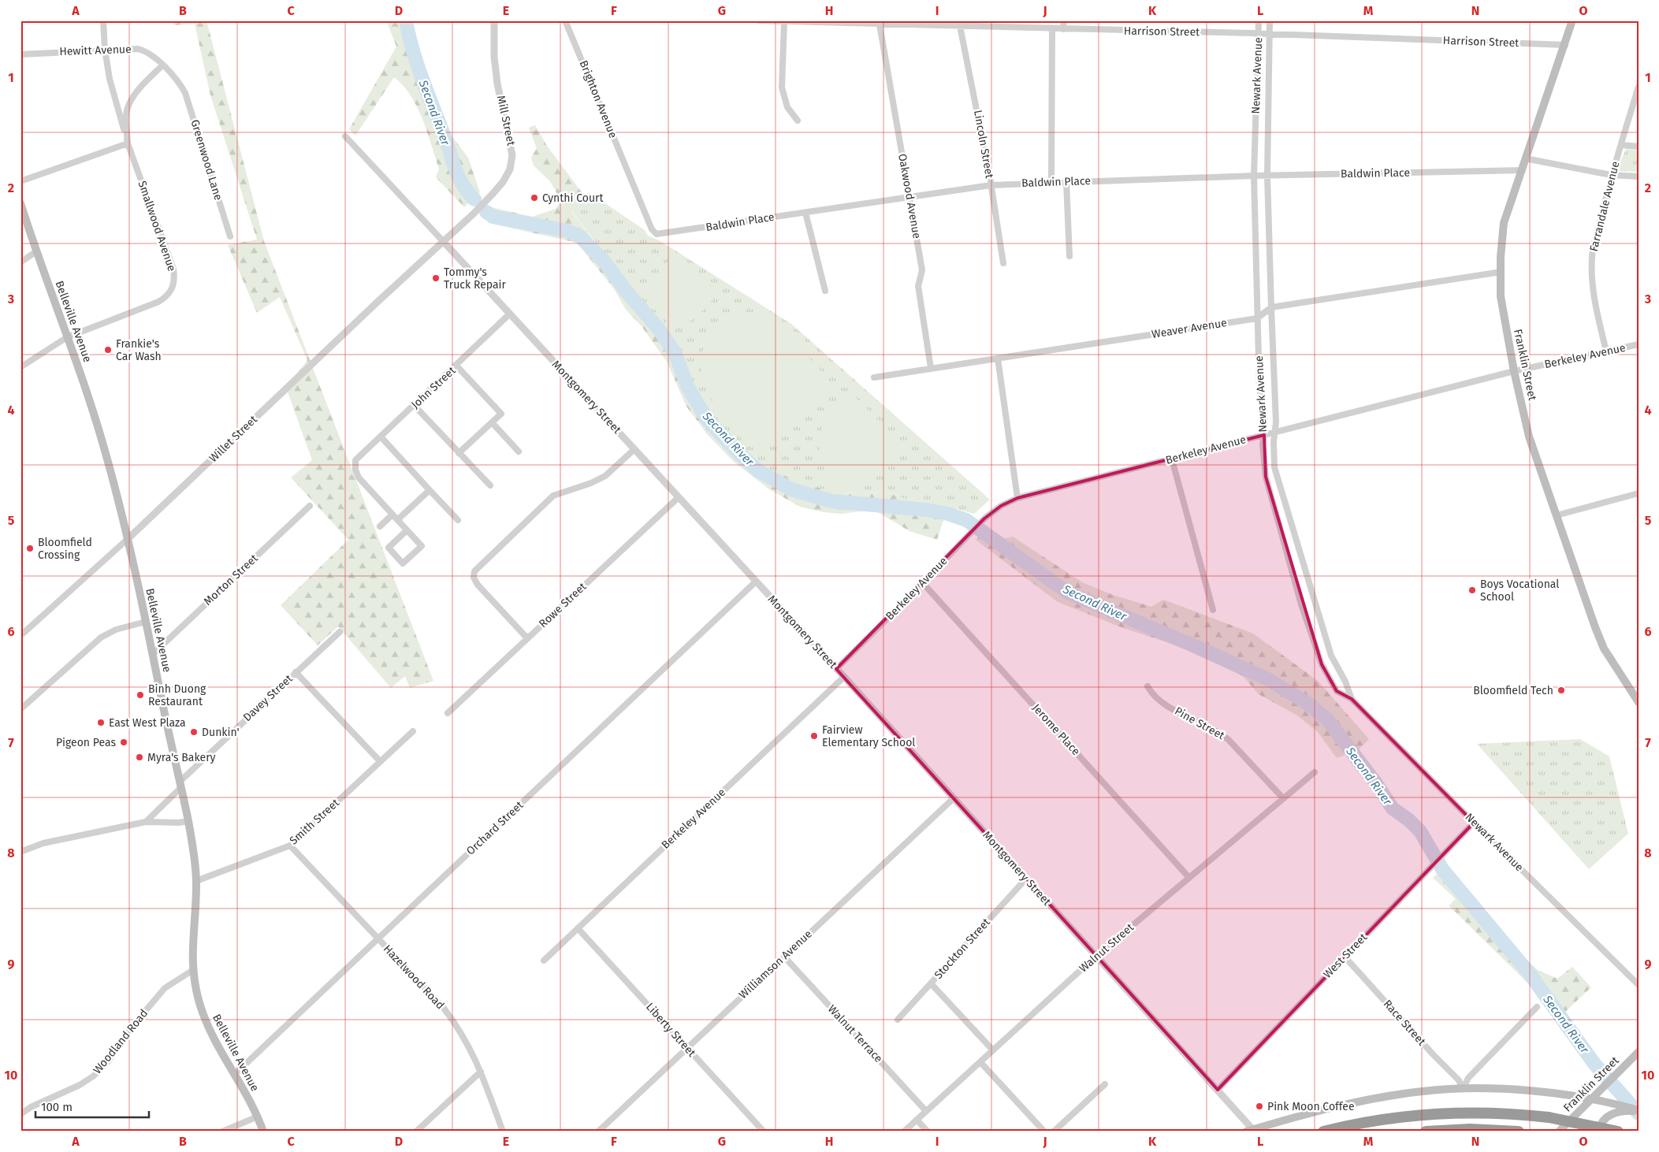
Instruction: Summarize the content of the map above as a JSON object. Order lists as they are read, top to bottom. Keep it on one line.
{"streets":{"main road":["Belleville Avenue","Franklin Street"],"street":["Harrison Street","Hewitt Avenue","Newark Avenue","Brighton Avenue","Mill Street","Lincoln Street","Greenwood Lane","Baldwin Place","Oakwood Avenue","Farrandale Avenue","Smallwood Avenue","Weaver Avenue","Berkeley Avenue","John Street","Montgomery Street","Willet Street","Morton Street","Rowe Street","Davey Street","Pine Street","Jerome Place","Smith Street","Orchard Street","Walnut Street","Stockton Street","West Street","Williamson Avenue","Hazelwood Road","Race Street","Liberty Street","Walnut Terrace","Woodland Road"]},"crossings":[["Harrison Street","Newark Avenue"],["Harrison Street","Lincoln Street"],["Harrison Street","Oakwood Avenue"],["Harrison Street","Franklin Street"],["Hewitt Avenue","Greenwood Lane"],["Hewitt Avenue","Smallwood Avenue"],["Newark Avenue","Baldwin Place"],["Newark Avenue","Weaver Avenue"],["Newark Avenue","Berkeley Avenue"],["Newark Avenue","West Street"],["Brighton Avenue","Baldwin Place"],["Mill Street","Montgomery Street"],["Mill Street","Willet Street"],["Lincoln Street","Baldwin Place"],["Baldwin Place","Oakwood Avenue"],["Baldwin Place","Franklin Street"],["Oakwood Avenue","Weaver Avenue"],["Farrandale Avenue","Berkeley Avenue"],["Smallwood Avenue","Belleville Avenue"],["Belleville Avenue","Willet Street"],["Belleville Avenue","Morton Street"],["Belleville Avenue","Davey Street"],["Belleville Avenue","Smith Street"],["Belleville Avenue","Orchard Street"],["Belleville Avenue","Woodland Road"],["Berkeley Avenue","Franklin Street"],["Berkeley Avenue","Montgomery Street"],["Berkeley Avenue","Jerome Place"],["Berkeley Avenue","Liberty Street"],["John Street","Montgomery Street"],["Montgomery Street","Willet Street"],["Montgomery Street","Rowe Street"],["Montgomery Street","Orchard Street"],["Montgomery Street","Walnut Street"],["Montgomery Street","Stockton Street"],["Montgomery Street","West Street"],["Montgomery Street","Williamson Avenue"],["Pine Street","Walnut Street"],["Jerome Place","Walnut Street"],["Smith Street","Hazelwood Road"],["Orchard Street","Hazelwood Road"],["Walnut Street","Walnut Terrace"],["West Street","Race Street"],["Williamson Avenue","Liberty Street"],["Williamson Avenue","Walnut Terrace"]],"water":["Second River"],"places":["Cynthi Court","Tommy's Truck Repair","Frankie's Car Wash","Bloomfield Crossing","Boys Vocational School","Bloomfield Tech","Binh Duong Restaurant","East West Plaza","Dunkin'","Fairview Elementary School","Pigeon Peas","Myra's Bakery","Pink Moon Coffee"],"scale_bar":"100 m","grid":{"columns":["A","B","C","D","E","F","G","H","I","J","K","L","M","N","O"],"rows":["1","2","3","4","5","6","7","8","9","10"]}}
